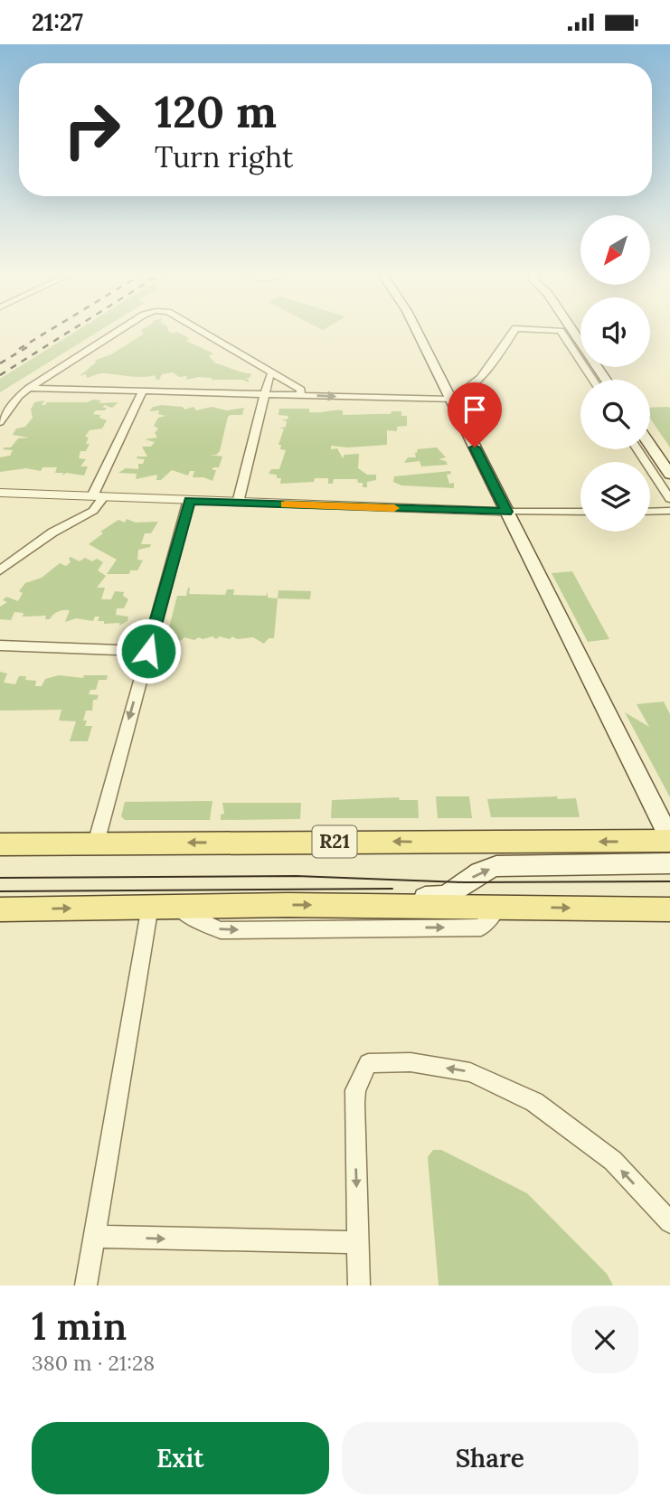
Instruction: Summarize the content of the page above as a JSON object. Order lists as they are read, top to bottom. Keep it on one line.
{"streets":{"main road":["R21"]},"north":"bottom left","page":{"status":"21:27","turn":["120 m","Turn right"],"heading":["1 min","380 m · 21:28"],"buttons":["Exit","Share"]}}
